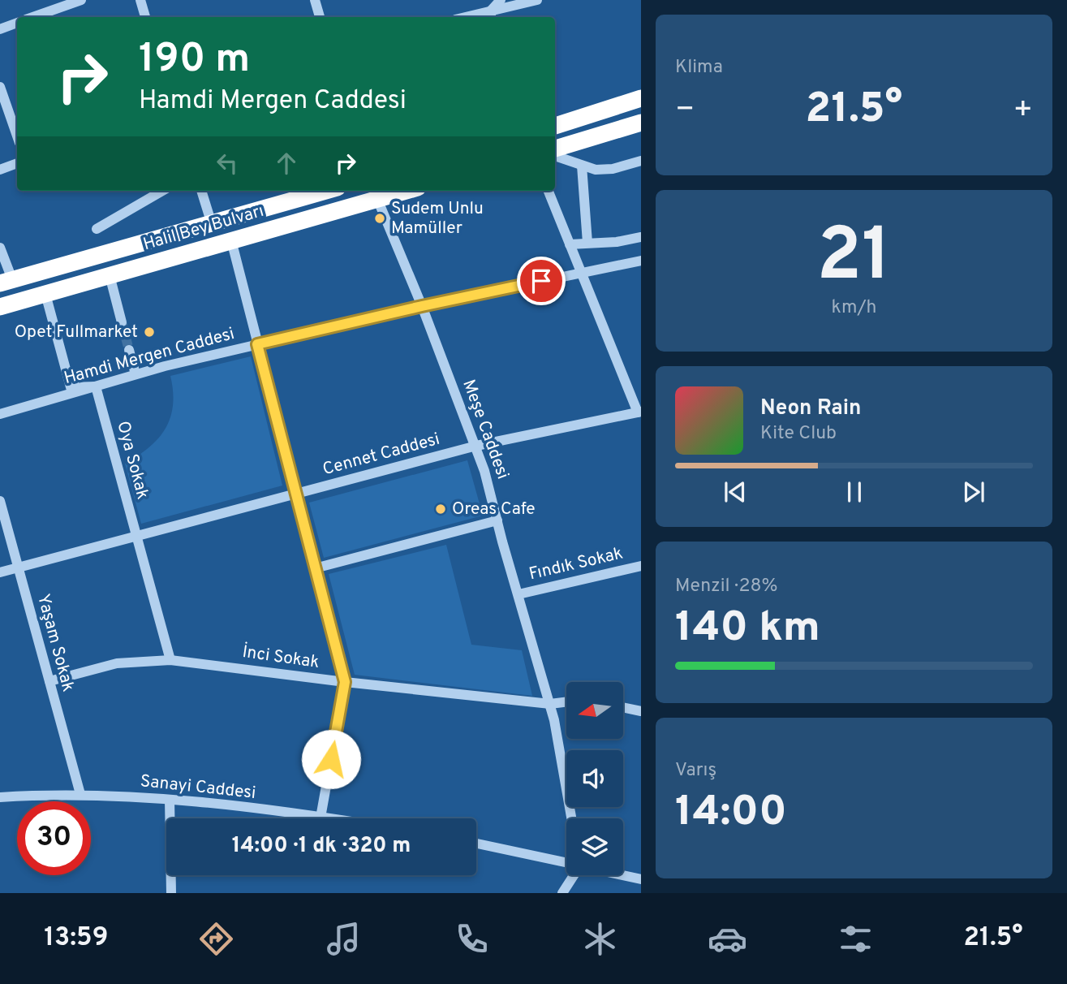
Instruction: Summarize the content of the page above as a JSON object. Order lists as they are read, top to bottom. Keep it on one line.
{"streets":{"highway":["Halil Bey Bulvarı"],"street":["Hamdi Mergen Caddesi","Meşe Caddesi","Cennet Caddesi","Oya Sokak","Fındık Sokak","Yaşam Sokak","İnci Sokak","Sanayi Caddesi"]},"crossings":[["Halil Bey Bulvarı","Meşe Caddesi"],["Hamdi Mergen Caddesi","Meşe Caddesi"],["Hamdi Mergen Caddesi","Oya Sokak"],["Meşe Caddesi","Cennet Caddesi"],["Meşe Caddesi","Fındık Sokak"],["Meşe Caddesi","İnci Sokak"],["Cennet Caddesi","Oya Sokak"],["Cennet Caddesi","Yaşam Sokak"],["Oya Sokak","İnci Sokak"],["Yaşam Sokak","İnci Sokak"],["Yaşam Sokak","Sanayi Caddesi"]],"places":["Sudem Unlu Mamüller","Opet Fullmarket","Oreas Cafe"],"north":"left","page":{"tile":["Klima",["21","km/h"],["Menzil · 28%","140 km"],["Varış","14:00"]],"turn":["190 m","Hamdi Mergen Caddesi"],"heat":["−","21.5°","+"],"song":["Neon Rain","Kite Club"],"limit":"30","trip":"14:00 · 1 dk · 320 m","tabs":["13:59","21.5°"]}}
